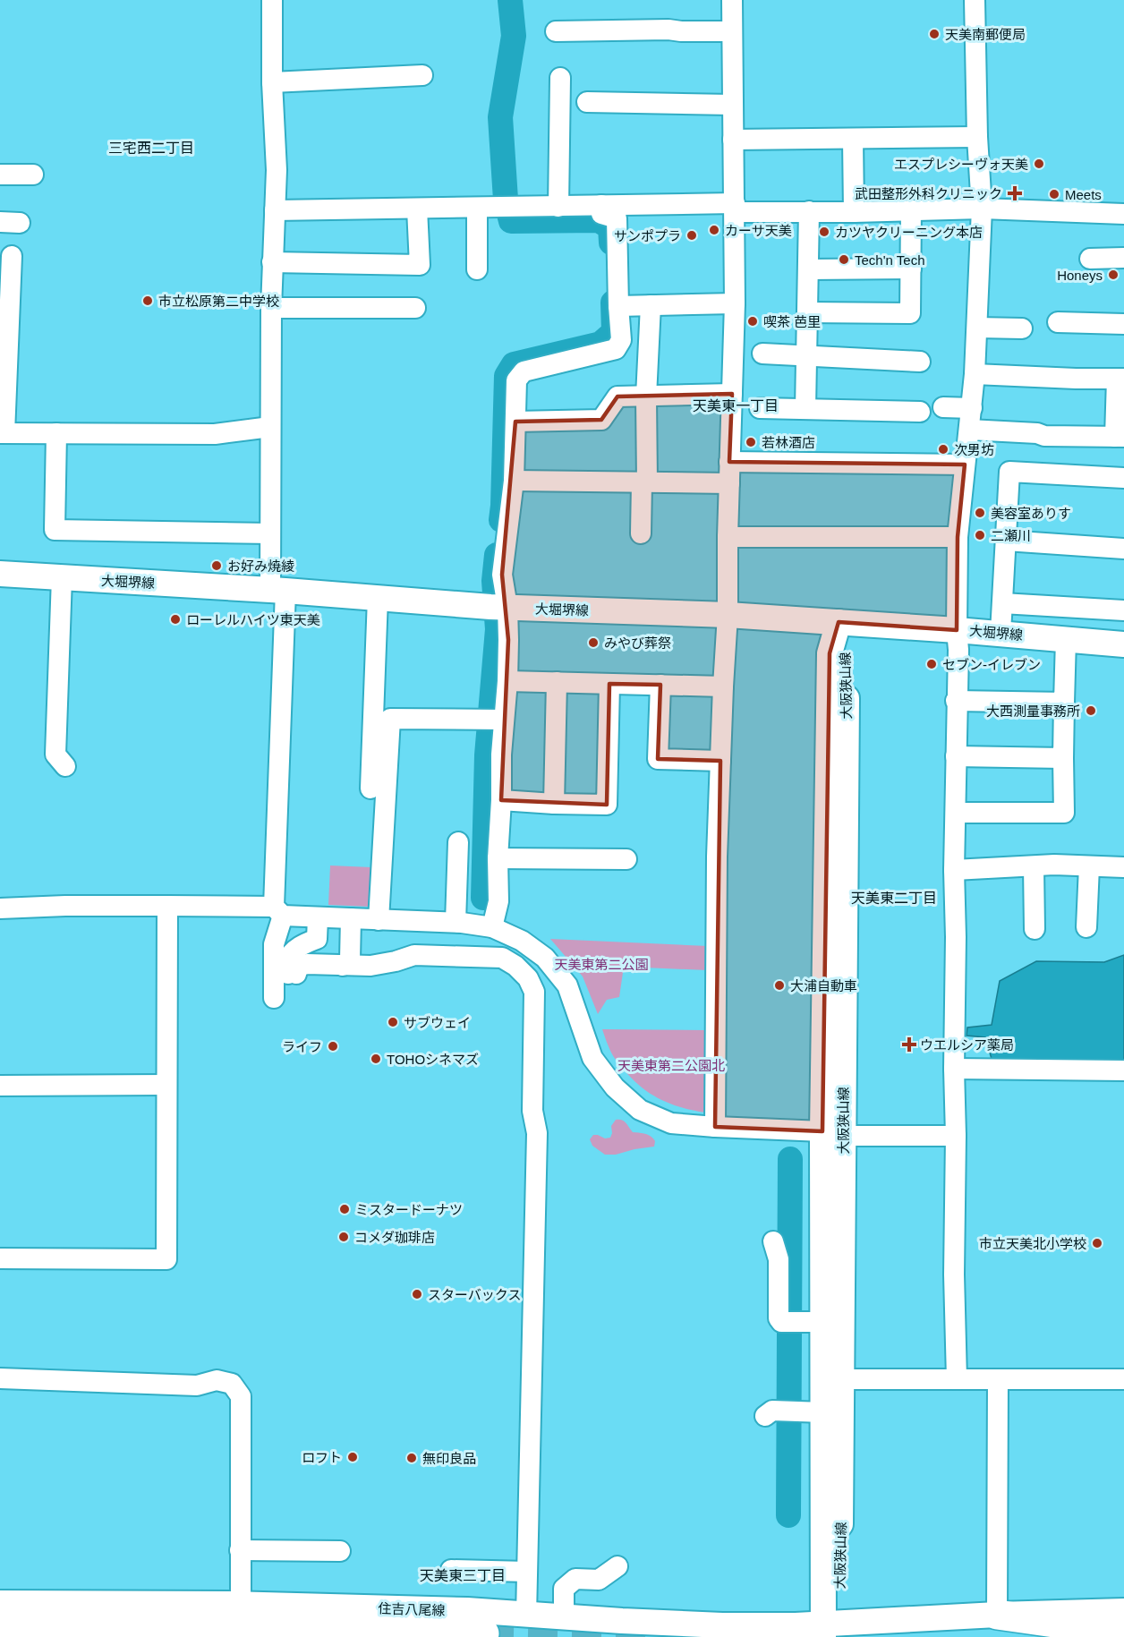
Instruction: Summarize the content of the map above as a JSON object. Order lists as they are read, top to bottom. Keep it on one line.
{"streets":{"main road":["大堀堺線","大阪狭山線","住吉八尾線"]},"crossings":[["大堀堺線","大阪狭山線"],["大阪狭山線","住吉八尾線"]],"districts":["三宅西二丁目","天美東一丁目","天美東二丁目","天美東三丁目"],"parks":["天美東第二公園","天美東第二公園北"],"places":{"other":["天美南郵便局","エスプレシーヴォ天美","Meets","カーサ天美","カツヤクリーニング本店","サンポプラ","Tech'n Tech","Honeys","市立松原第二中学校","喫茶 芭里","若林酒店","次男坊","美容室ありす","二瀬川","お好み焼綾","ローレルハイツ東天美","みやび葬祭","セブン-イレブン","大西測量事務所","大浦自動車","サブウェイ","ライフ","TOHOシネマズ","ミスタードーナツ","コメダ珈琲店","市立天美北小学校","スターバックス","ロフト","無印良品"],"health":["武田整形外科クリニック","ウエルシア薬局"]}}
